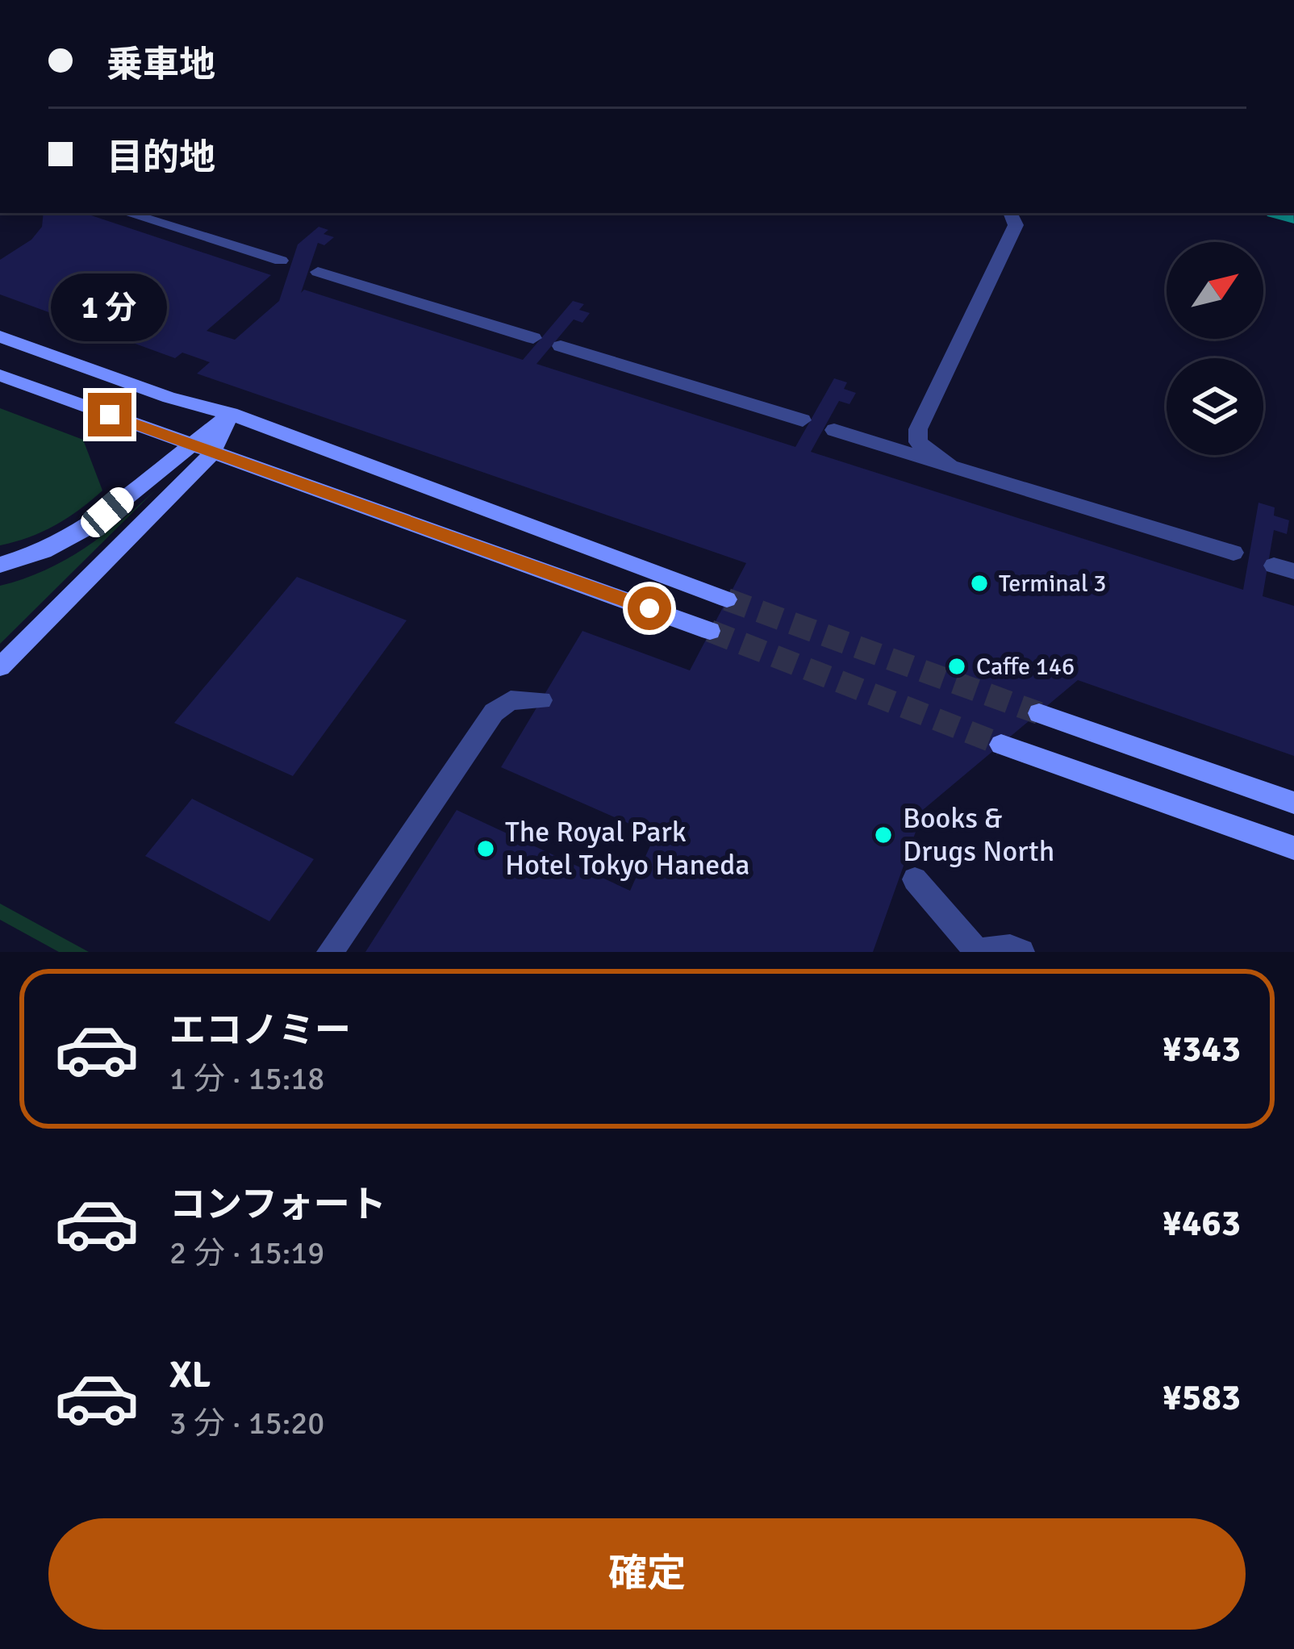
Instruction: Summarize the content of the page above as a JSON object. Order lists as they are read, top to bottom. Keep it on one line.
{"places":["Terminal 3","Caffe 146","Books & Drugs North","The Royal Park Hotel Tokyo Haneda"],"north":"top right","page":{"banner":["乗車地","目的地"],"bubble":"1 分","list":[{"name":"エコノミー","note":"1 分 · 15:18","value":"¥343"},{"name":"コンフォート","note":"2 分 · 15:19","value":"¥463"},{"name":"XL","note":"3 分 · 15:20","value":"¥583"}],"buttons":"確定"}}
